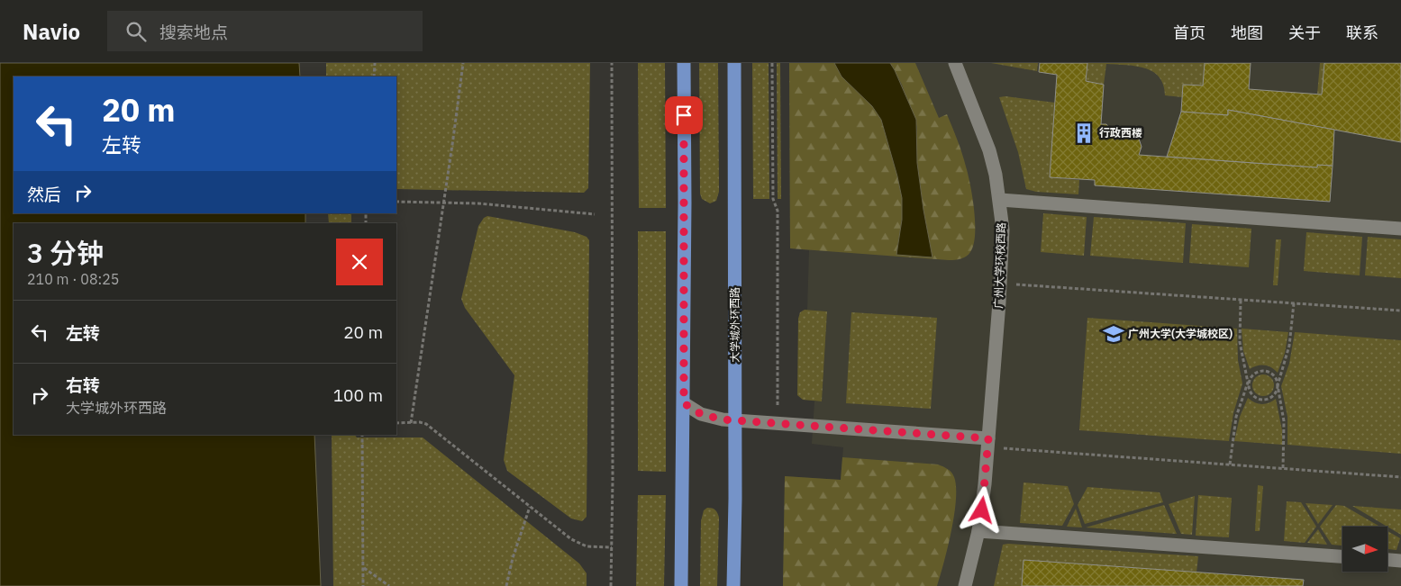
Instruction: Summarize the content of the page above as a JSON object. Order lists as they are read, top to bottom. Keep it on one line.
{"streets":{"main road":["大学城外环西路"],"lane":["广州大学环校西路"]},"places":{"building":["行政西楼"],"school or university":["广州大学(大学城校区)"]},"north":"right","page":{"header":"Navio","search":"搜索地点","nav":["首页","地图","关于","联系"],"turn":["20 m","左转"],"then":"然后","heading":["3 分钟","210 m · 08:25"],"list":[{"name":"左转","value":"20 m"},{"name":"右转","note":"大学城外环西路","value":"100 m"}]}}
